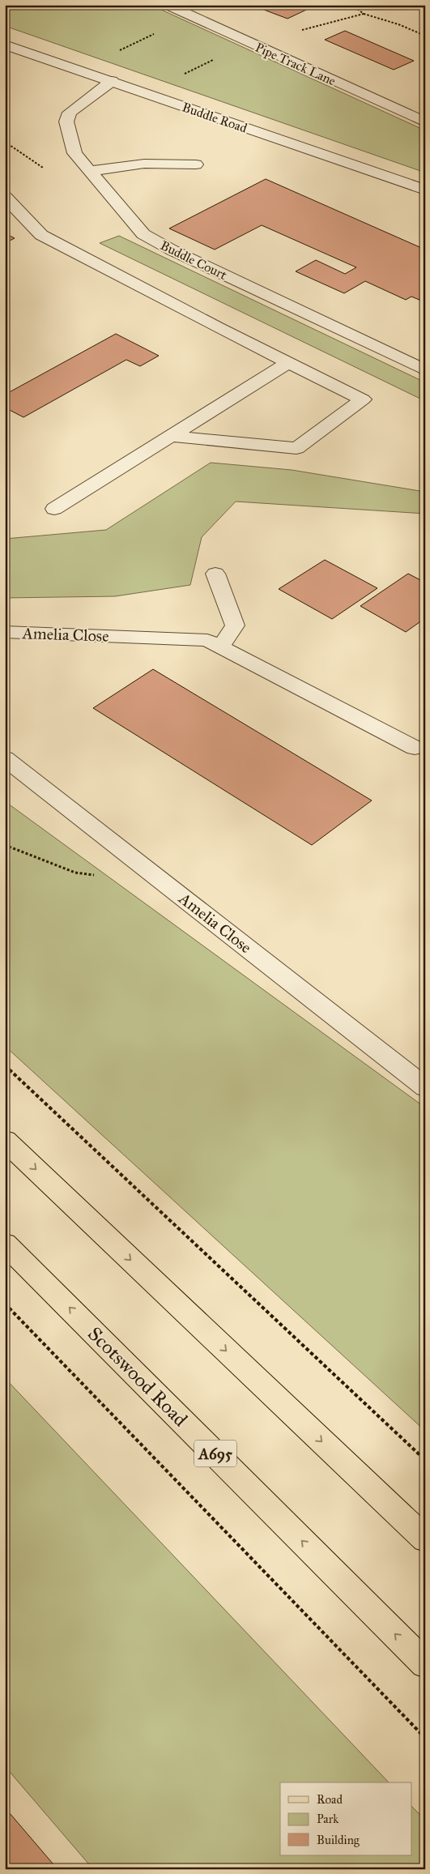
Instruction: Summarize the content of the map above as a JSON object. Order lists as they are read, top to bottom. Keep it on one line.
{"streets":{"main road":["Scotswood Road","A695"],"street":["Pipe Track Lane","Buddle Road","Buddle Court","Amelia Close"]},"crossings":[["Buddle Road","Buddle Court"]],"legend":["Road","Park","Building"]}
